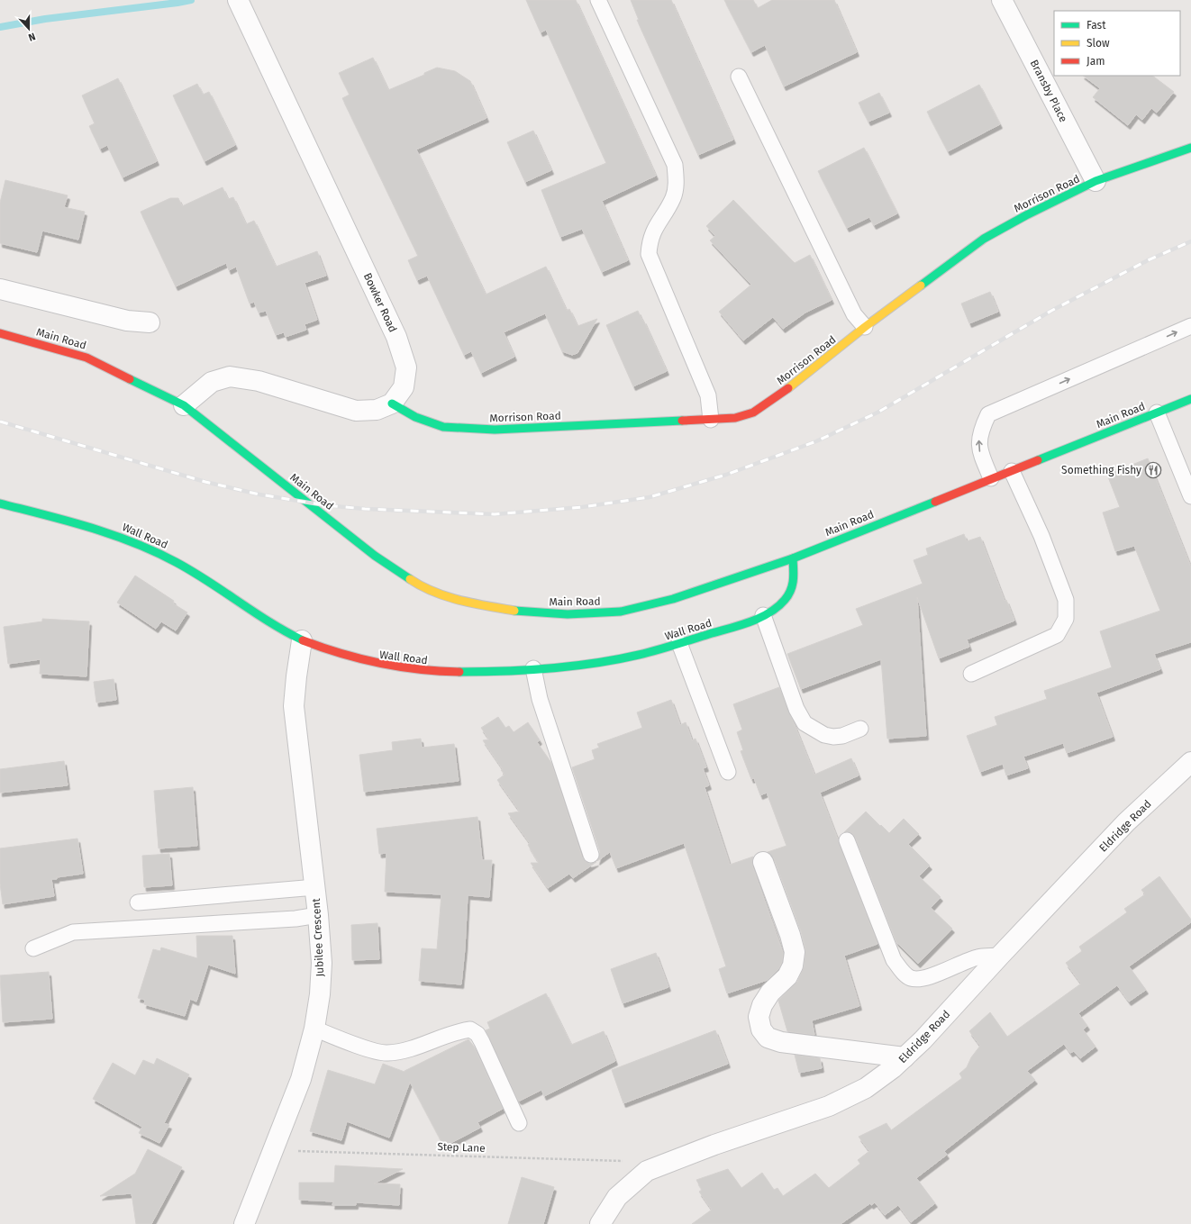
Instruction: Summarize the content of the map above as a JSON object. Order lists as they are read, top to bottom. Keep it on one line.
{"streets":{"street":["Bransby Place","Morrison Road","Bowker Road","Main Road","Wall Road","Eldridge Road","Jubilee Crescent"],"path":["Step Lane"]},"crossings":[["Bransby Place","Morrison Road"],["Morrison Road","Bowker Road"],["Main Road","Wall Road"],["Wall Road","Jubilee Crescent"],["Eldridge Road","Step Lane"],["Jubilee Crescent","Step Lane"]],"places":{"restaurant":["Something Fishy"]},"legend":["Fast","Slow","Jam"],"north":"bottom"}
